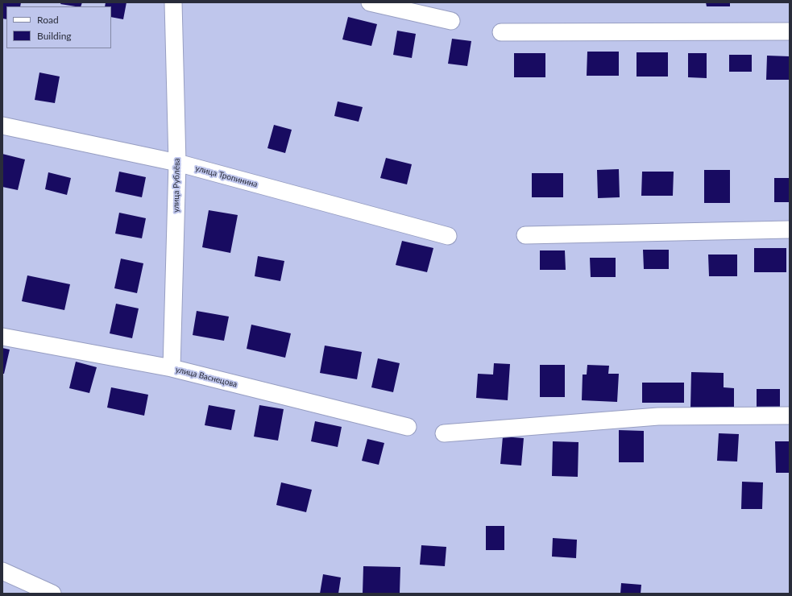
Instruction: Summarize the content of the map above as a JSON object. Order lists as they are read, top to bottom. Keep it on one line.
{"streets":{"street":["улица Тропинина","улица Рублёва","улица Васнецова"]},"crossings":[["улица Тропинина","улица Рублёва"],["улица Рублёва","улица Васнецова"]],"legend":["Road","Building"]}
